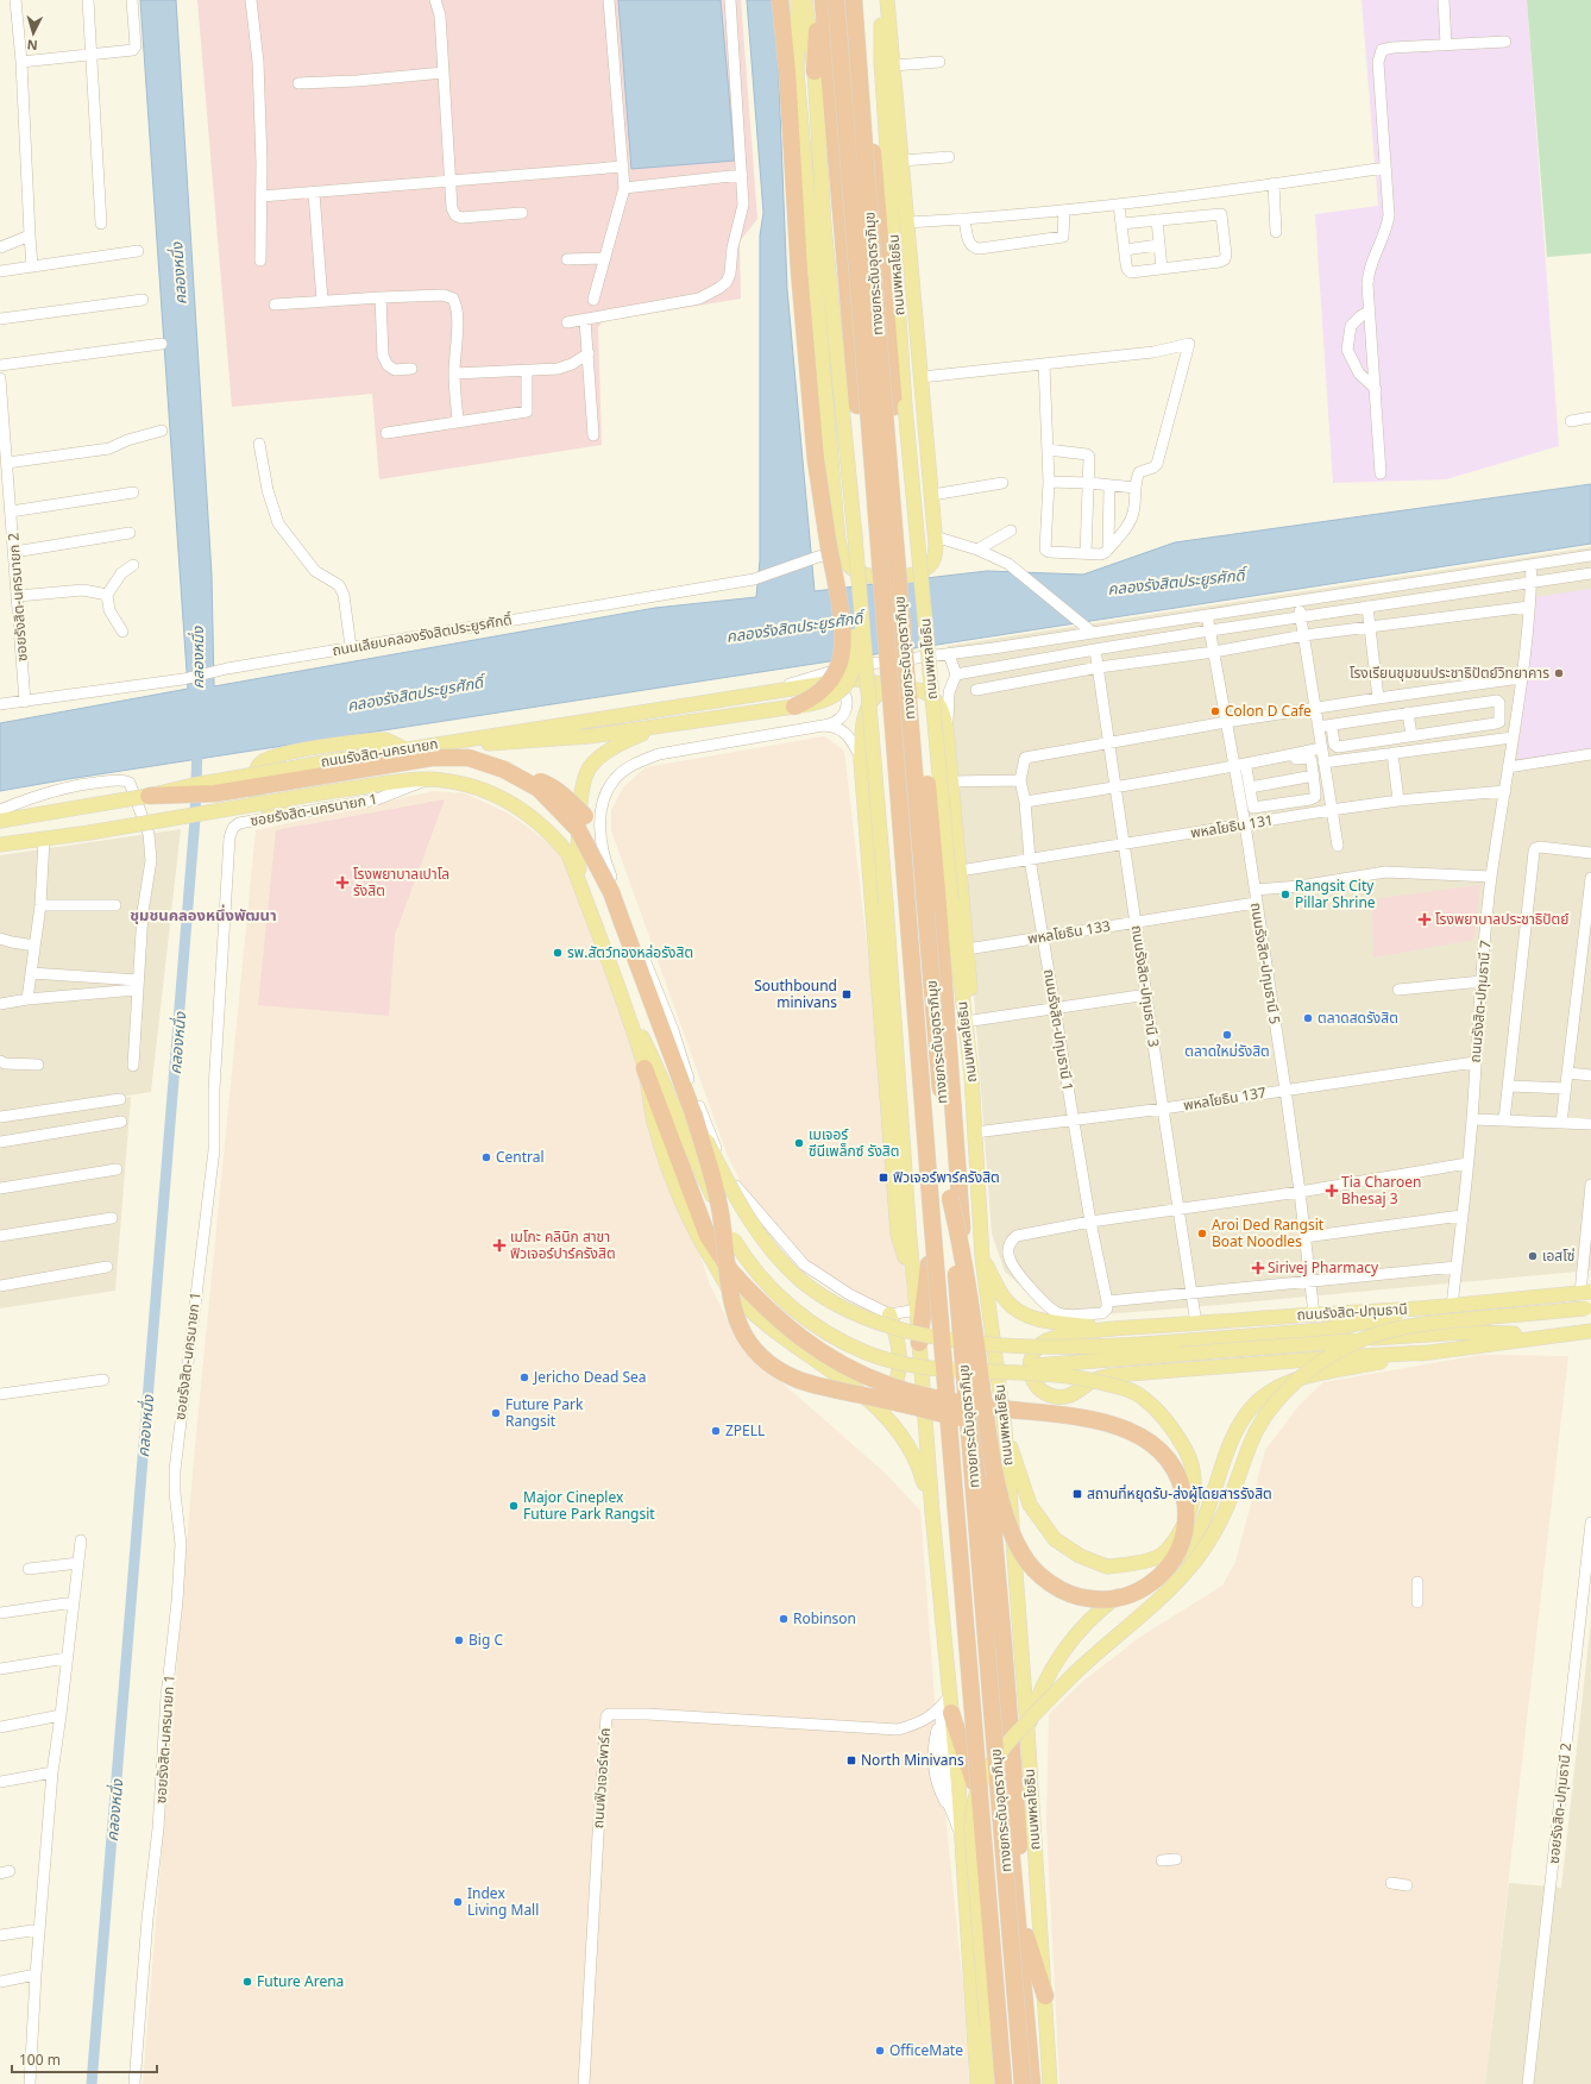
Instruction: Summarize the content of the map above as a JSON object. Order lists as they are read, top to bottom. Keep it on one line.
{"streets":{"highway":["ทางยกระดับอุตราภิมุข","ถนนพหลโยธิน"],"main road":["ถนนรังสิต-นครนายก","ถนนรังสิต-ปทุมธานี"],"street":["ซอยรังสิต-นครนายก 2","ถนนเลียบคลองรังสิตประยูรศักดิ์","ซอยรังสิต-นครนายก 1","พหลโยธิน 131","พหลโยธิน 133","ถนนรังสิต-ปทุมธานี 5","ถนนรังสิต-ปทุมธานี 3","ถนนรังสิต-ปทุมธานี 7","ถนนรังสิต-ปทุมธานี 1","พหลโยธิน 137","ถนนฟิวเจอร์พาร์ค","ซอยรังสิต-ปทุมธานี 2"]},"crossings":[["ถนนพหลโยธิน","ถนนรังสิต-นครนายก"],["ถนนพหลโยธิน","พหลโยธิน 137"],["ซอยรังสิต-นครนายก 2","ถนนเลียบคลองรังสิตประยูรศักดิ์"],["ถนนรังสิต-นครนายก","พหลโยธิน 131"],["ถนนรังสิต-นครนายก","พหลโยธิน 133"],["พหลโยธิน 131","ถนนรังสิต-ปทุมธานี 5"],["พหลโยธิน 131","ถนนรังสิต-ปทุมธานี 3"],["พหลโยธิน 131","ถนนรังสิต-ปทุมธานี 7"],["พหลโยธิน 131","ถนนรังสิต-ปทุมธานี 1"],["พหลโยธิน 133","ถนนรังสิต-ปทุมธานี 5"],["พหลโยธิน 133","ถนนรังสิต-ปทุมธานี 3"],["พหลโยธิน 133","ถนนรังสิต-ปทุมธานี 1"],["ถนนรังสิต-ปทุมธานี 5","พหลโยธิน 137"],["ถนนรังสิต-ปทุมธานี 5","ถนนรังสิต-ปทุมธานี"],["ถนนรังสิต-ปทุมธานี 3","ถนนรังสิต-ปทุมธานี 1"],["ถนนรังสิต-ปทุมธานี 3","พหลโยธิน 137"],["ถนนรังสิต-ปทุมธานี 3","ถนนรังสิต-ปทุมธานี"],["ถนนรังสิต-ปทุมธานี 7","พหลโยธิน 137"],["ถนนรังสิต-ปทุมธานี 7","ถนนรังสิต-ปทุมธานี"],["ถนนรังสิต-ปทุมธานี 1","พหลโยธิน 137"]],"districts":["ชุมชนคลองหนึ่งพัฒนา"],"water":["คลองหนึ่ง","คลองรังสิตประยูรศักดิ์"],"places":{"other":["โรงเรียนชุมชนประชาธิปัตย์วิทยาคาร","Colon D Cafe","Rangsit City Pillar Shrine","รพ.สัตว์ทองหล่อรังสิต","ตลาดสดรังสิต","ตลาดใหม่รังสิต","เมเจอร์ ซีนีเพล็กซ์ รังสิต","Central","Aroi Ded Rangsit Boat Noodles","เอสโซ่","Jericho Dead Sea","Future Park Rangsit","ZPELL","Major Cineplex Future Park Rangsit","Robinson","Big C","Index Living Mall","Future Arena","OfficeMate"],"health":["โรงพยาบาลเปาโล รังสิต","โรงพยาบาลประชาธิปัตย์","Tia Charoen Bhesaj 3","เมโกะ คลินิก สาขา ฟิวเจอร์ปาร์ครังสิต","Sirivej Pharmacy"],"transit":["Southbound minivans","ฟิวเจอร์พาร์ครังสิต","สถานที่หยุดรับ-ส่งผู้โดยสารรังสิต","North Minivans"]},"scale_bar":"100 m","north":"bottom"}
